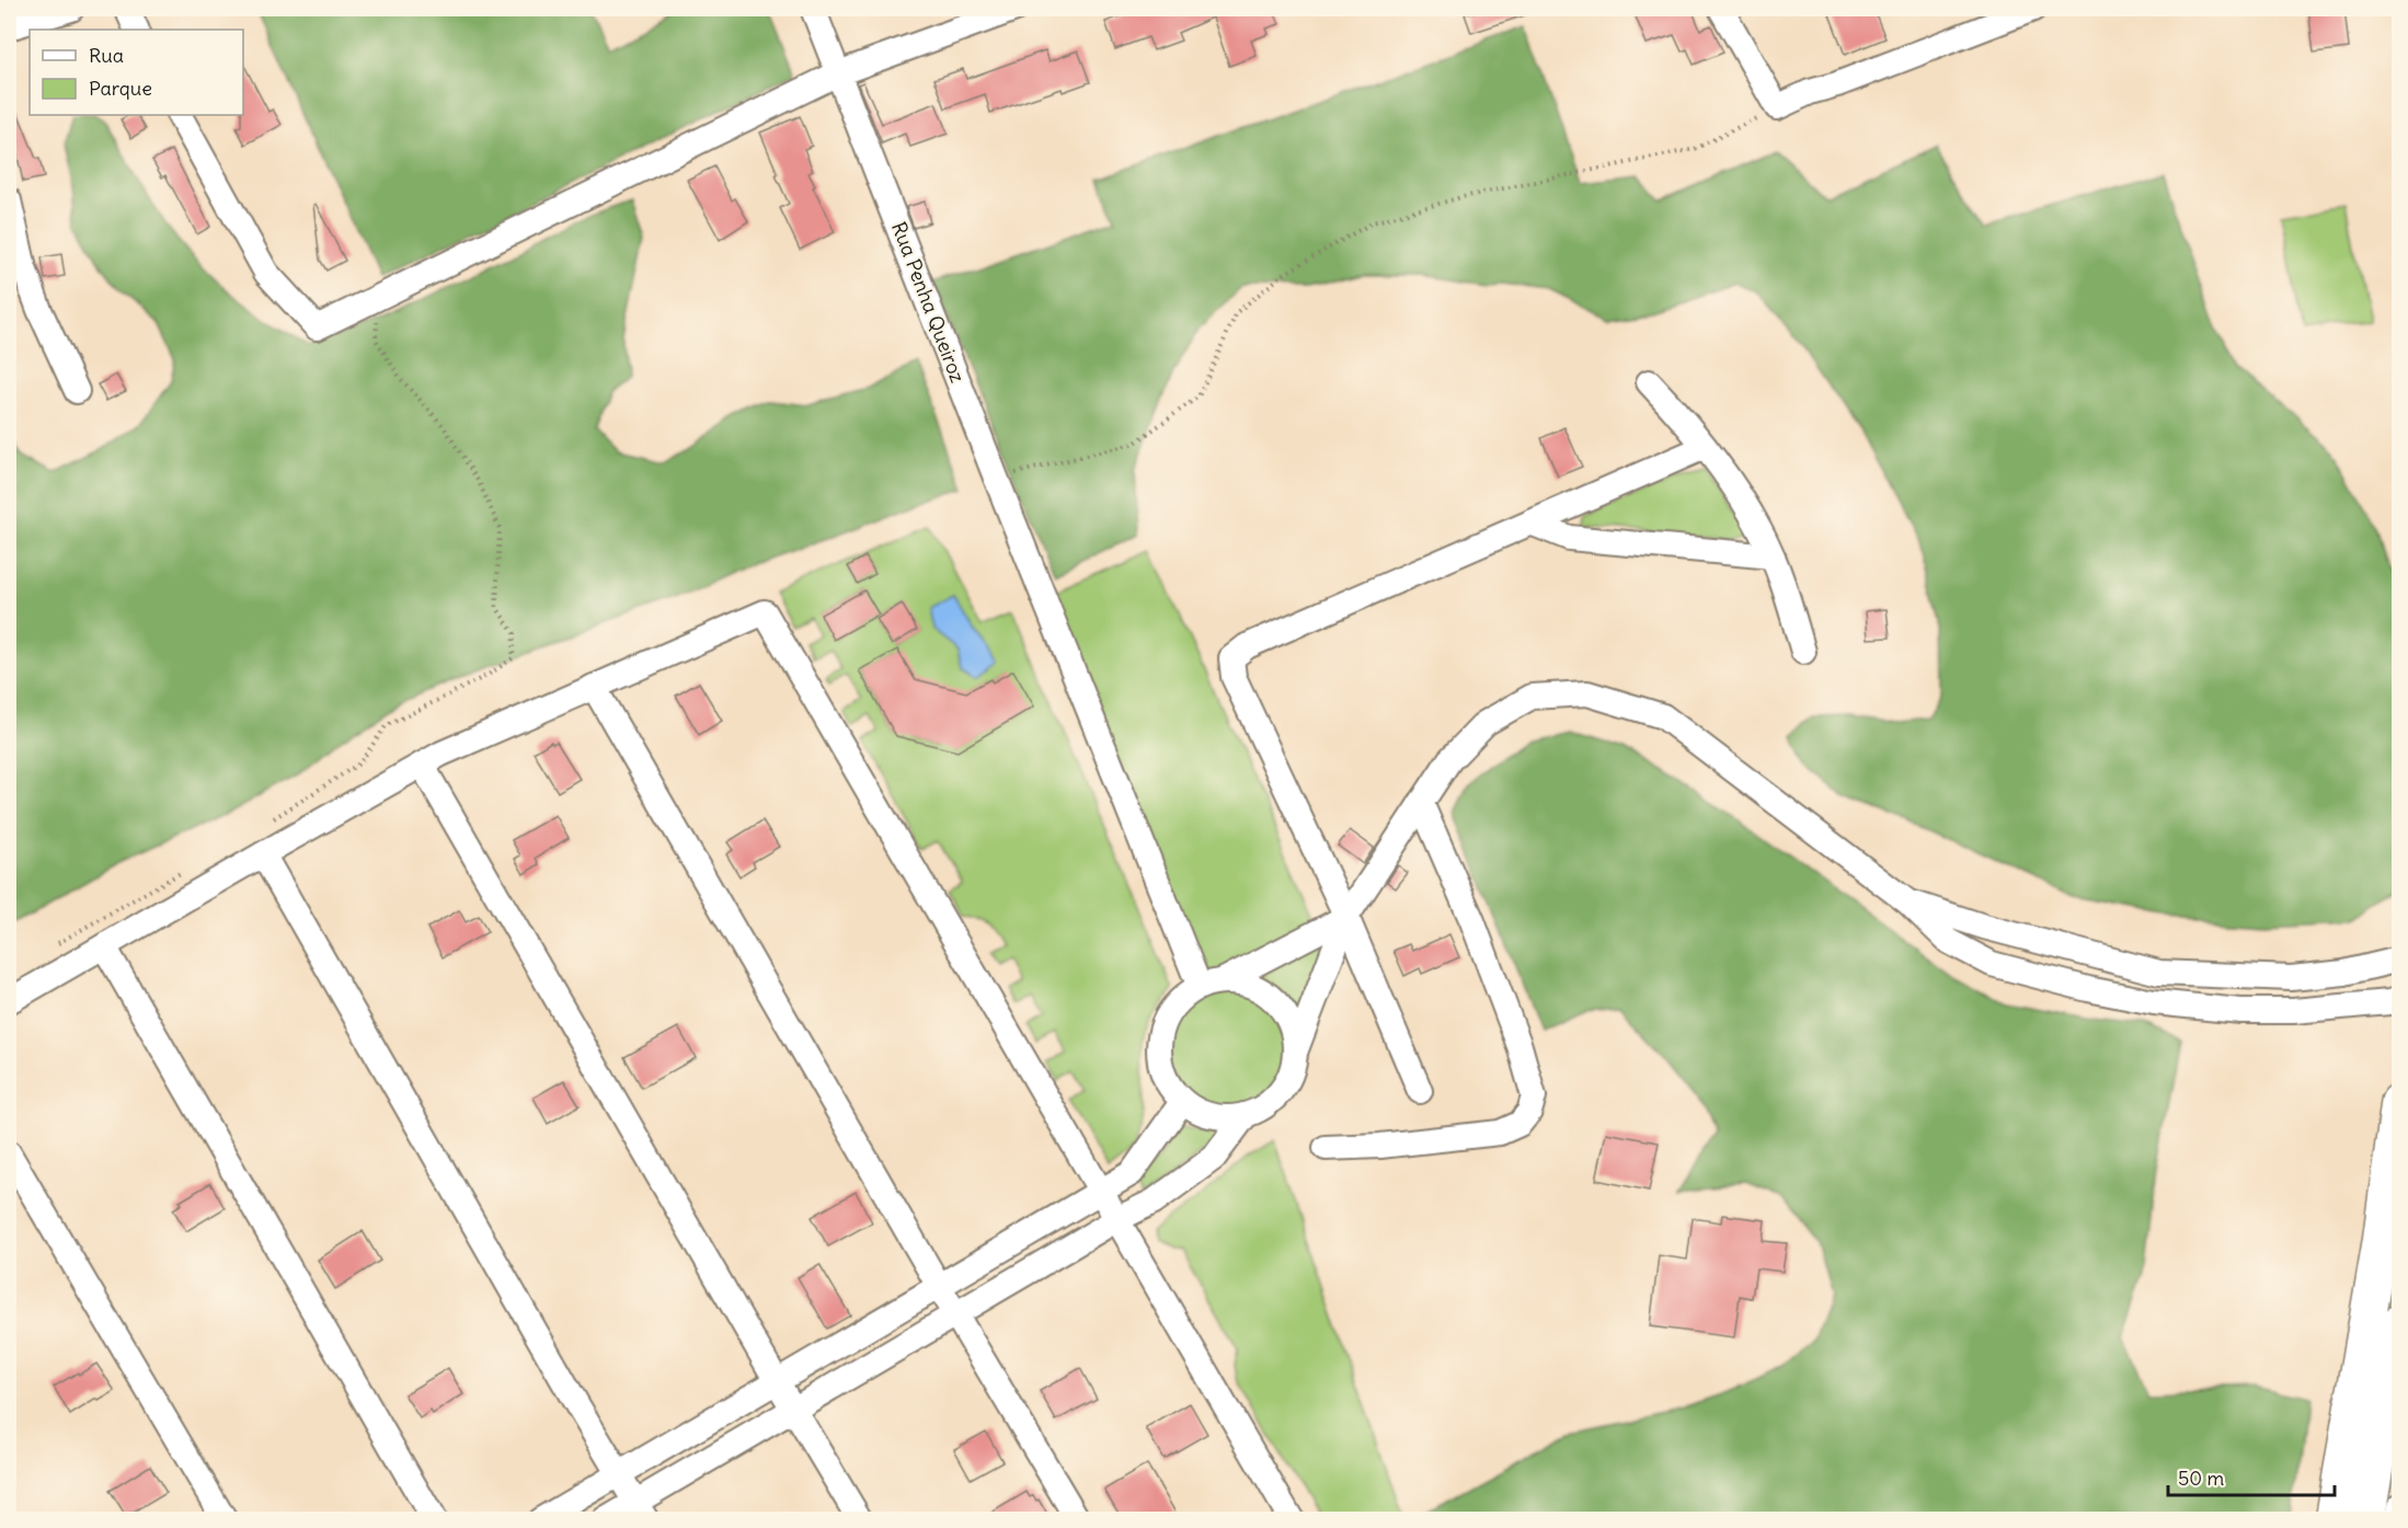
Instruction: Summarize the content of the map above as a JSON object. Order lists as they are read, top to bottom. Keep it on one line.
{"streets":{"street":["Rua Penha Queiroz"]},"legend":["Rua","Parque"],"scale_bar":"50 m"}
